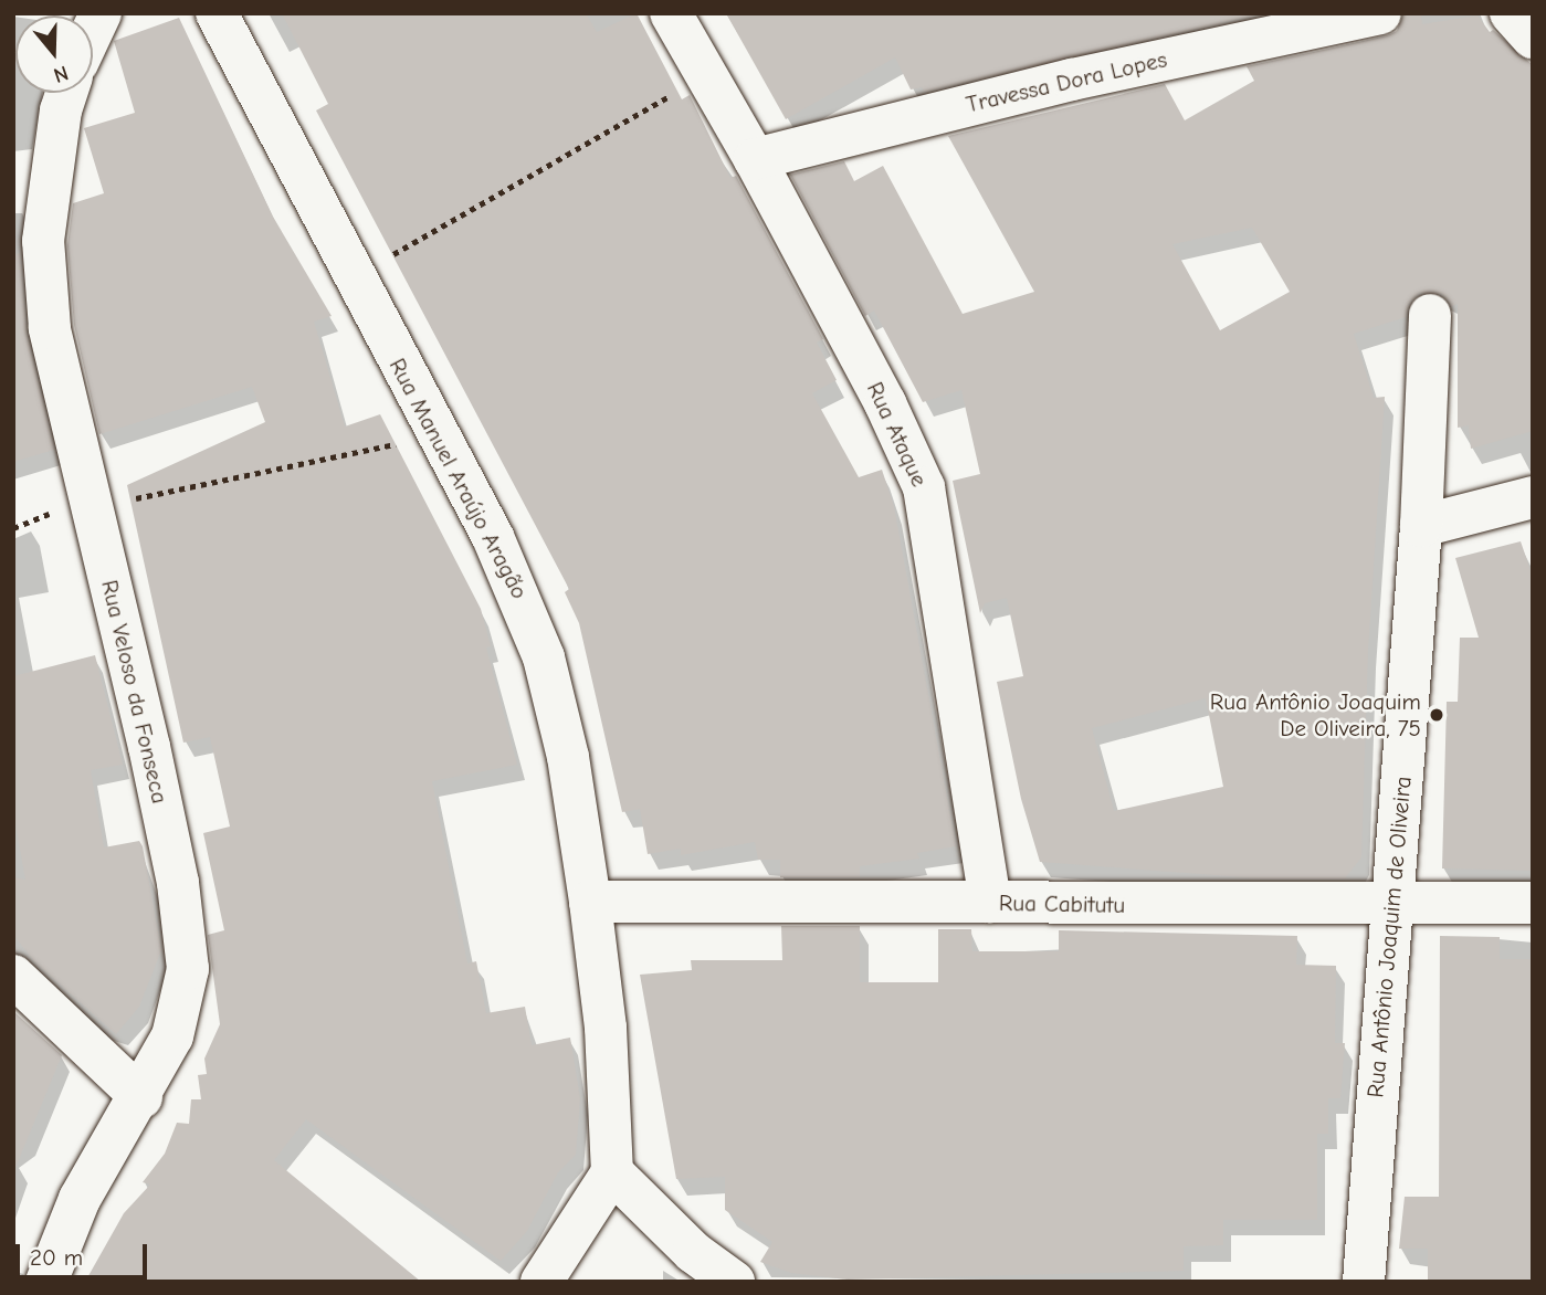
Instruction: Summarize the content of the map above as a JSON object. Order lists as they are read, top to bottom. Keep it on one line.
{"streets":{"street":["Travessa Dora Lopes","Rua Ataque","Rua Manuel Araújo Aragão","Rua Veloso da Fonseca","Rua Cabitutu","Rua Antônio Joaquim de Oliveira"]},"crossings":[["Travessa Dora Lopes","Rua Ataque"],["Rua Ataque","Rua Cabitutu"],["Rua Manuel Araújo Aragão","Rua Cabitutu"],["Rua Cabitutu","Rua Antônio Joaquim de Oliveira"]],"places":["Rua Antônio Joaquim De Oliveira, 75"],"scale_bar":"20 m","north":"bottom"}
